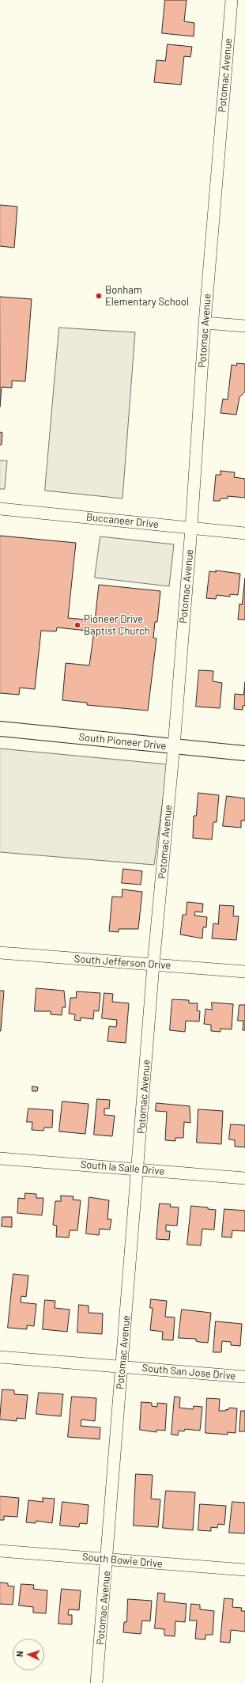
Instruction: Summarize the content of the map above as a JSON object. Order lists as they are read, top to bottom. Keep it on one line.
{"streets":{"street":["Potomac Avenue","Buccaneer Drive","South Pioneer Drive","South Jefferson Drive","South la Salle Drive","South San Jose Drive","South Bowie Drive"]},"crossings":[["Potomac Avenue","Buccaneer Drive"],["Potomac Avenue","South Pioneer Drive"],["Potomac Avenue","South Jefferson Drive"],["Potomac Avenue","South la Salle Drive"],["Potomac Avenue","South San Jose Drive"],["Potomac Avenue","South Bowie Drive"]],"places":["Bonham Elementary School","Pioneer Drive Baptist Church"],"north":"left"}
